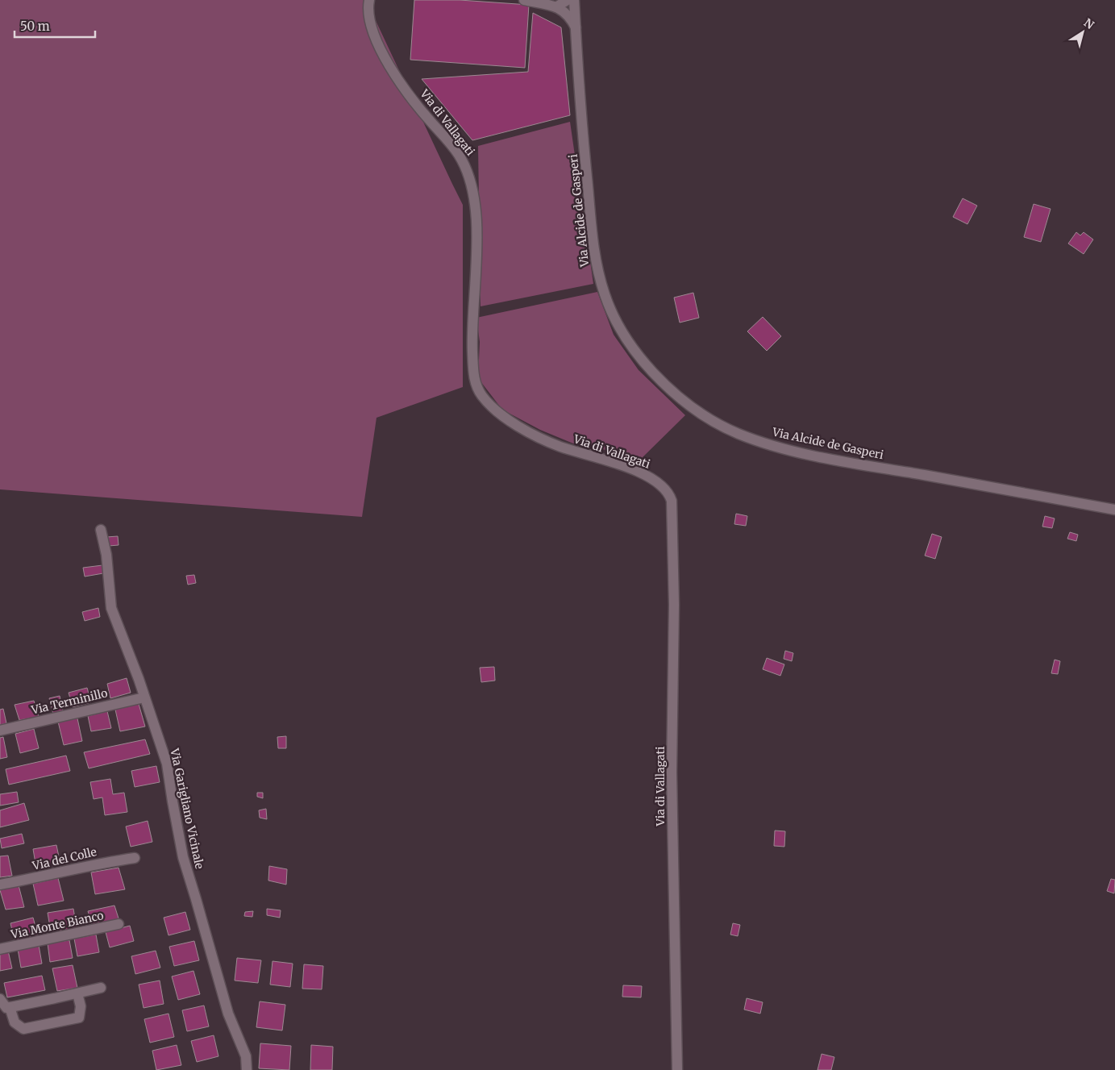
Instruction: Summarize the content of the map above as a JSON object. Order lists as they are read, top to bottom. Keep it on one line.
{"streets":{"street":["Via di Vallagati","Via Alcide de Gasperi","Via Terminillo","Via Garigliano Vicinale","Via del Colle","Via Monte Bianco"]},"crossings":[["Via Terminillo","Via Garigliano Vicinale"]],"scale_bar":"50 m","north":"top right"}
